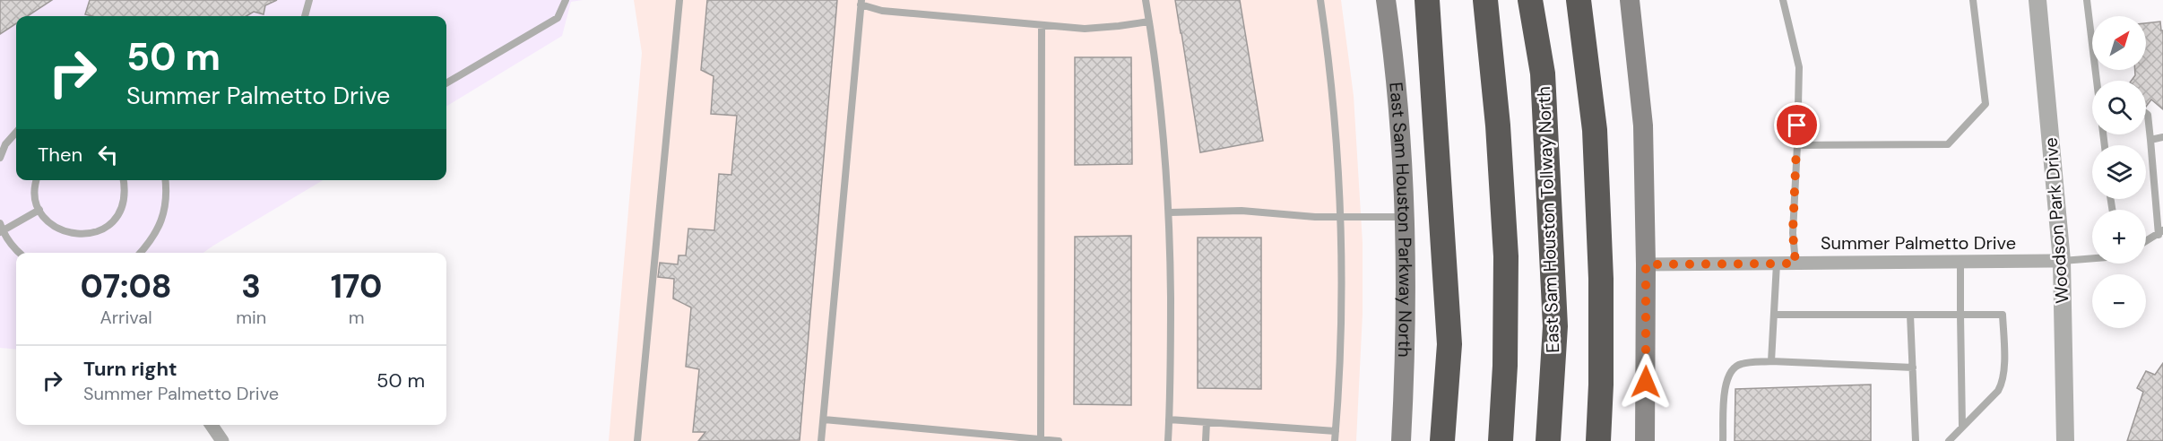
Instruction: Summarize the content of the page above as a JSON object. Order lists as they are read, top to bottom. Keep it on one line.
{"streets":{"highway":["East Sam Houston Tollway North"],"main road":["East Sam Houston Parkway North"],"street":["Woodson Park Drive","Summer Palmetto Drive"]},"crossings":[["Woodson Park Drive","Summer Palmetto Drive"]],"north":"top right","page":{"map_buttons":["+","−"],"turn":["50 m","Summer Palmetto Drive"],"then":"Then","eta":["07:08","Arrival","3","min","170","m"],"list":[{"name":"Turn right","note":"Summer Palmetto Drive","value":"50 m"}]}}
